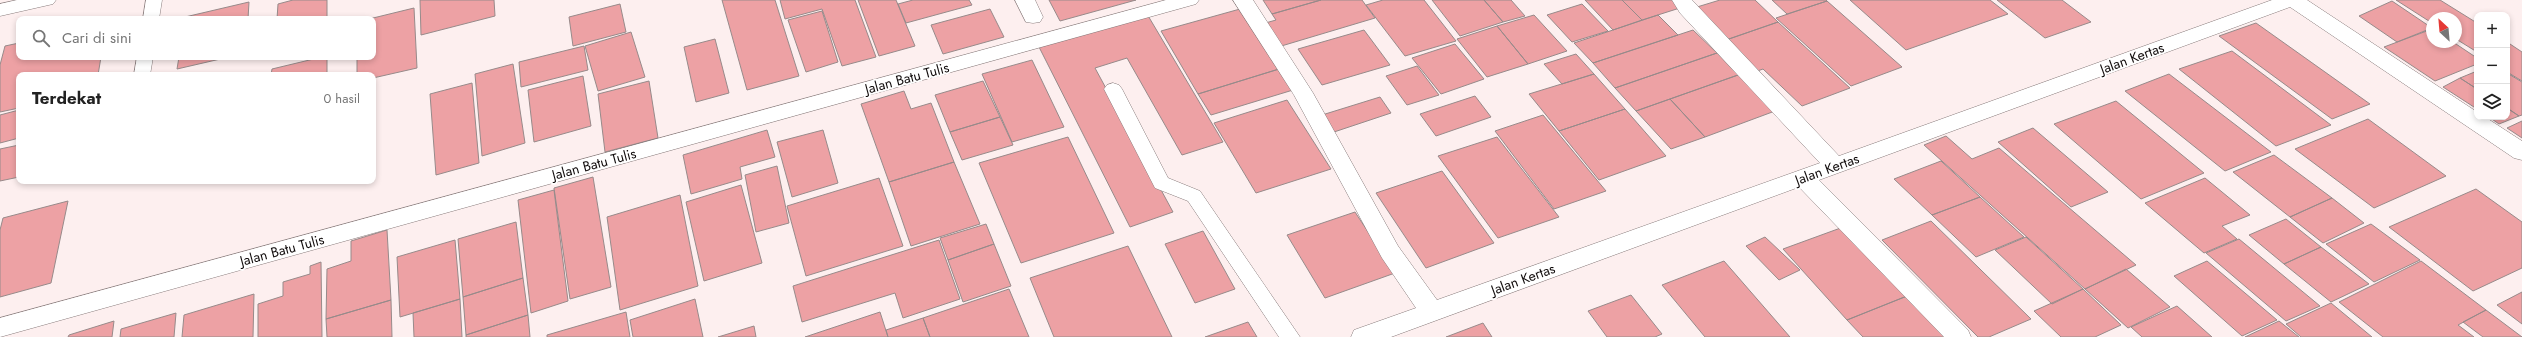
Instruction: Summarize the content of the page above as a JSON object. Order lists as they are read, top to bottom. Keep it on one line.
{"streets":{"street":["Jalan Kertas","Jalan Batu Tulis"]},"north":"top left","page":{"map_buttons":["+","−"],"search":"Cari di sini","heading":["Terdekat","0 hasil"]}}
